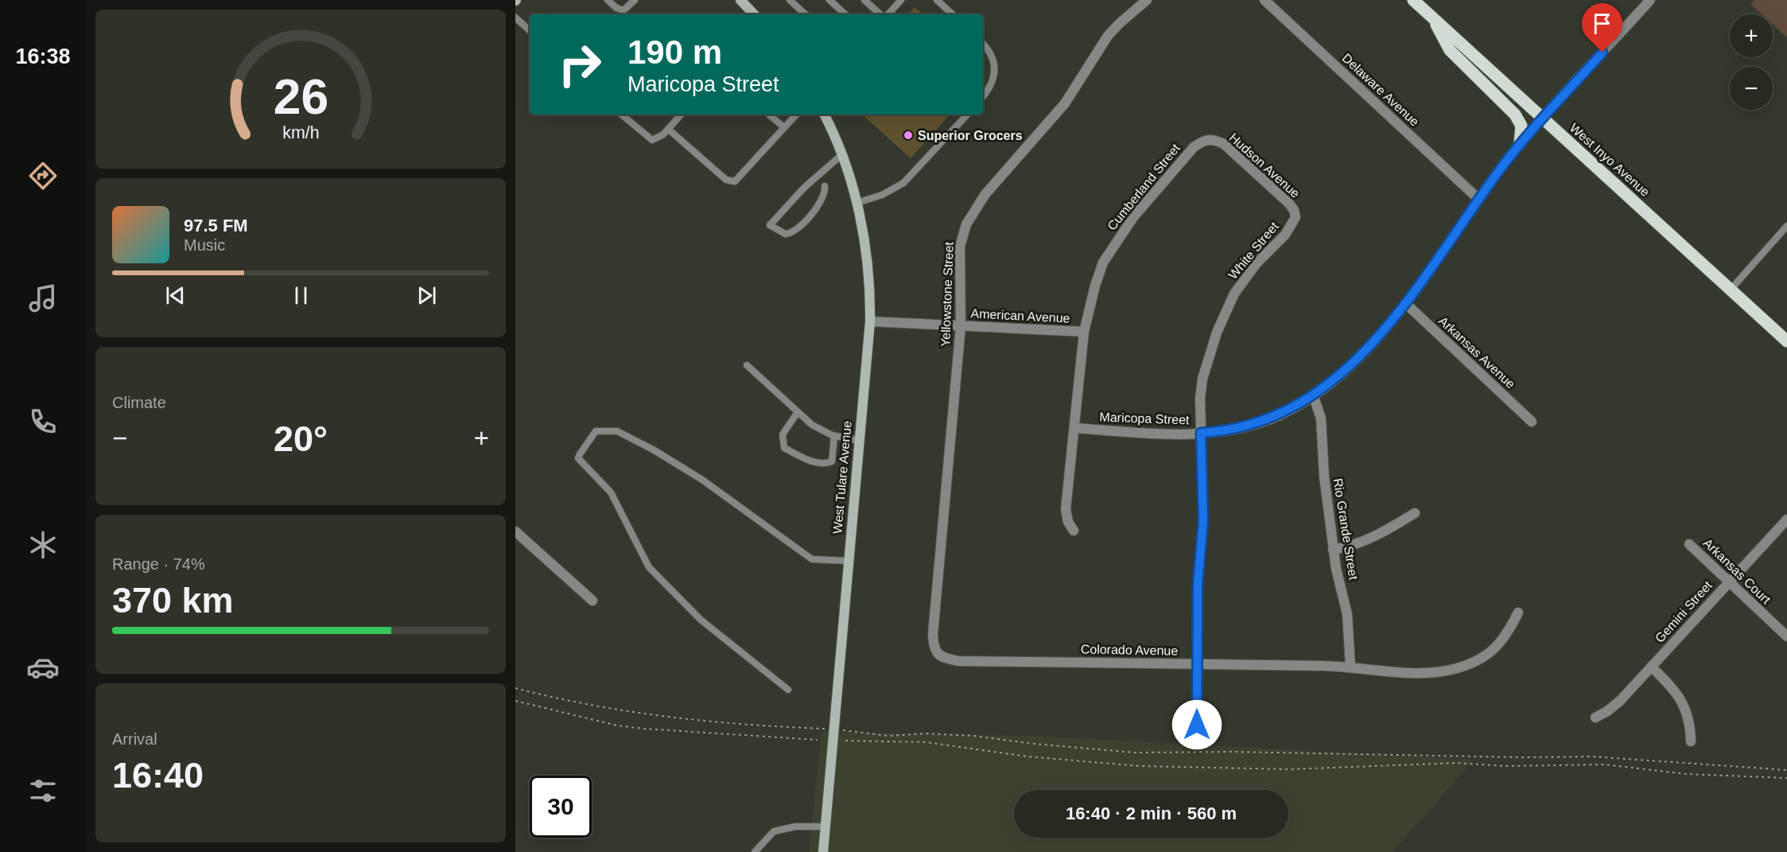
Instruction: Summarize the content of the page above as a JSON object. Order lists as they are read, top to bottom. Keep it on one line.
{"streets":{"main road":["West Inyo Avenue","West Tulare Avenue"],"street":["Delaware Avenue","Hudson Avenue","Cumberland Street","White Street","Yellowstone Street","American Avenue","Arkansas Avenue","Maricopa Street","Rio Grande Street","Arkansas Court","Gemini Street","Colorado Avenue"]},"crossings":[["Delaware Avenue","Maricopa Street"],["West Inyo Avenue","Maricopa Street"],["Hudson Avenue","Cumberland Street"],["Hudson Avenue","White Street"],["Cumberland Street","American Avenue"],["Cumberland Street","Maricopa Street"],["White Street","Maricopa Street"],["White Street","Colorado Avenue"],["Yellowstone Street","American Avenue"],["Yellowstone Street","Colorado Avenue"],["American Avenue","West Tulare Avenue"],["Arkansas Avenue","Maricopa Street"],["Maricopa Street","Rio Grande Street"],["Rio Grande Street","Colorado Avenue"],["Arkansas Court","Gemini Street"]],"places":["Superior Grocers"],"page":{"tabs":"16:38","map_buttons":["+","−"],"turn":["190 m","Maricopa Street"],"song":["97.5 FM","Music"],"tile":["Climate",["Range · 74%","370 km"],["Arrival","16:40"]],"heat":["−","20°","+"],"limit":"30","trip":"16:40 · 2 min · 560 m","gauge":["26","km/h"]}}
